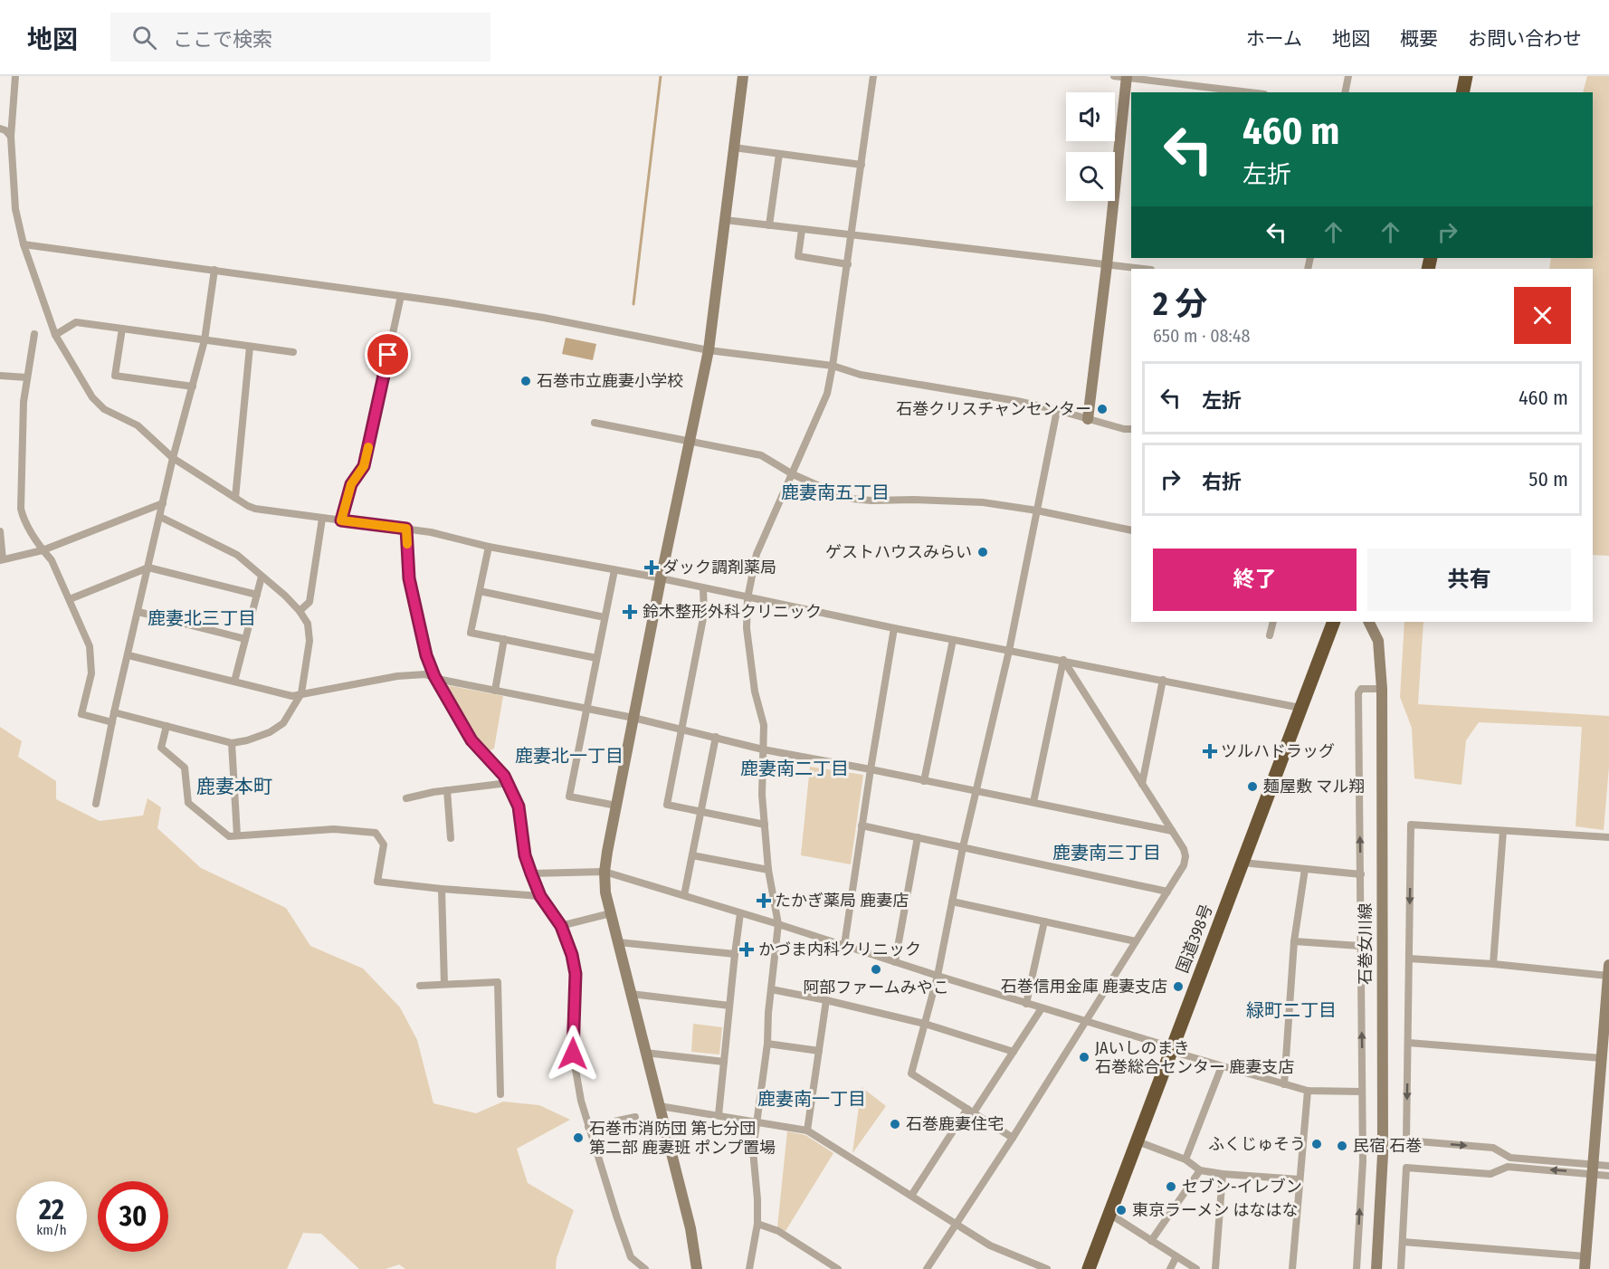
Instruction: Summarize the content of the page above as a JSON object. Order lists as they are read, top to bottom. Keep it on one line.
{"streets":{"highway":["国道398号"],"street":["石巻女川線"]},"districts":["鹿妻南五丁目","鹿妻北三丁目","鹿妻北一丁目","鹿妻南二丁目","鹿妻本町","鹿妻南三丁目","緑町二丁目","鹿妻南一丁目"],"places":{"other":["石巻市立鹿妻小学校","石巻クリスチャンセンター","ゲストハウスみらい","麺屋敷 マル翔","阿部ファームみやこ","石巻信用金庫 鹿妻支店","JAいしのまき 石巻総合センター 鹿妻支店","石巻鹿妻住宅","石巻市消防団 第七分団 第二部 鹿妻班 ポンプ置場","ふくじゅそう","民宿 石巻","セブン-イレブン","東京ラーメン はなはな"],"health":["ダック調剤薬局","鈴木整形外科クリニック","ツルハドラッグ","たかぎ薬局 鹿妻店","かづま内科クリニック"]},"page":{"header":"地図","search":"ここで検索","nav":["ホーム","地図","概要","お問い合わせ"],"turn":["460 m","左折"],"heading":["2 分","650 m · 08:48"],"list":[{"name":"左折","value":"460 m"},{"name":"右折","value":"50 m"}],"buttons":["終了","共有"],"speed":"22 km/h","limit":"30"}}
